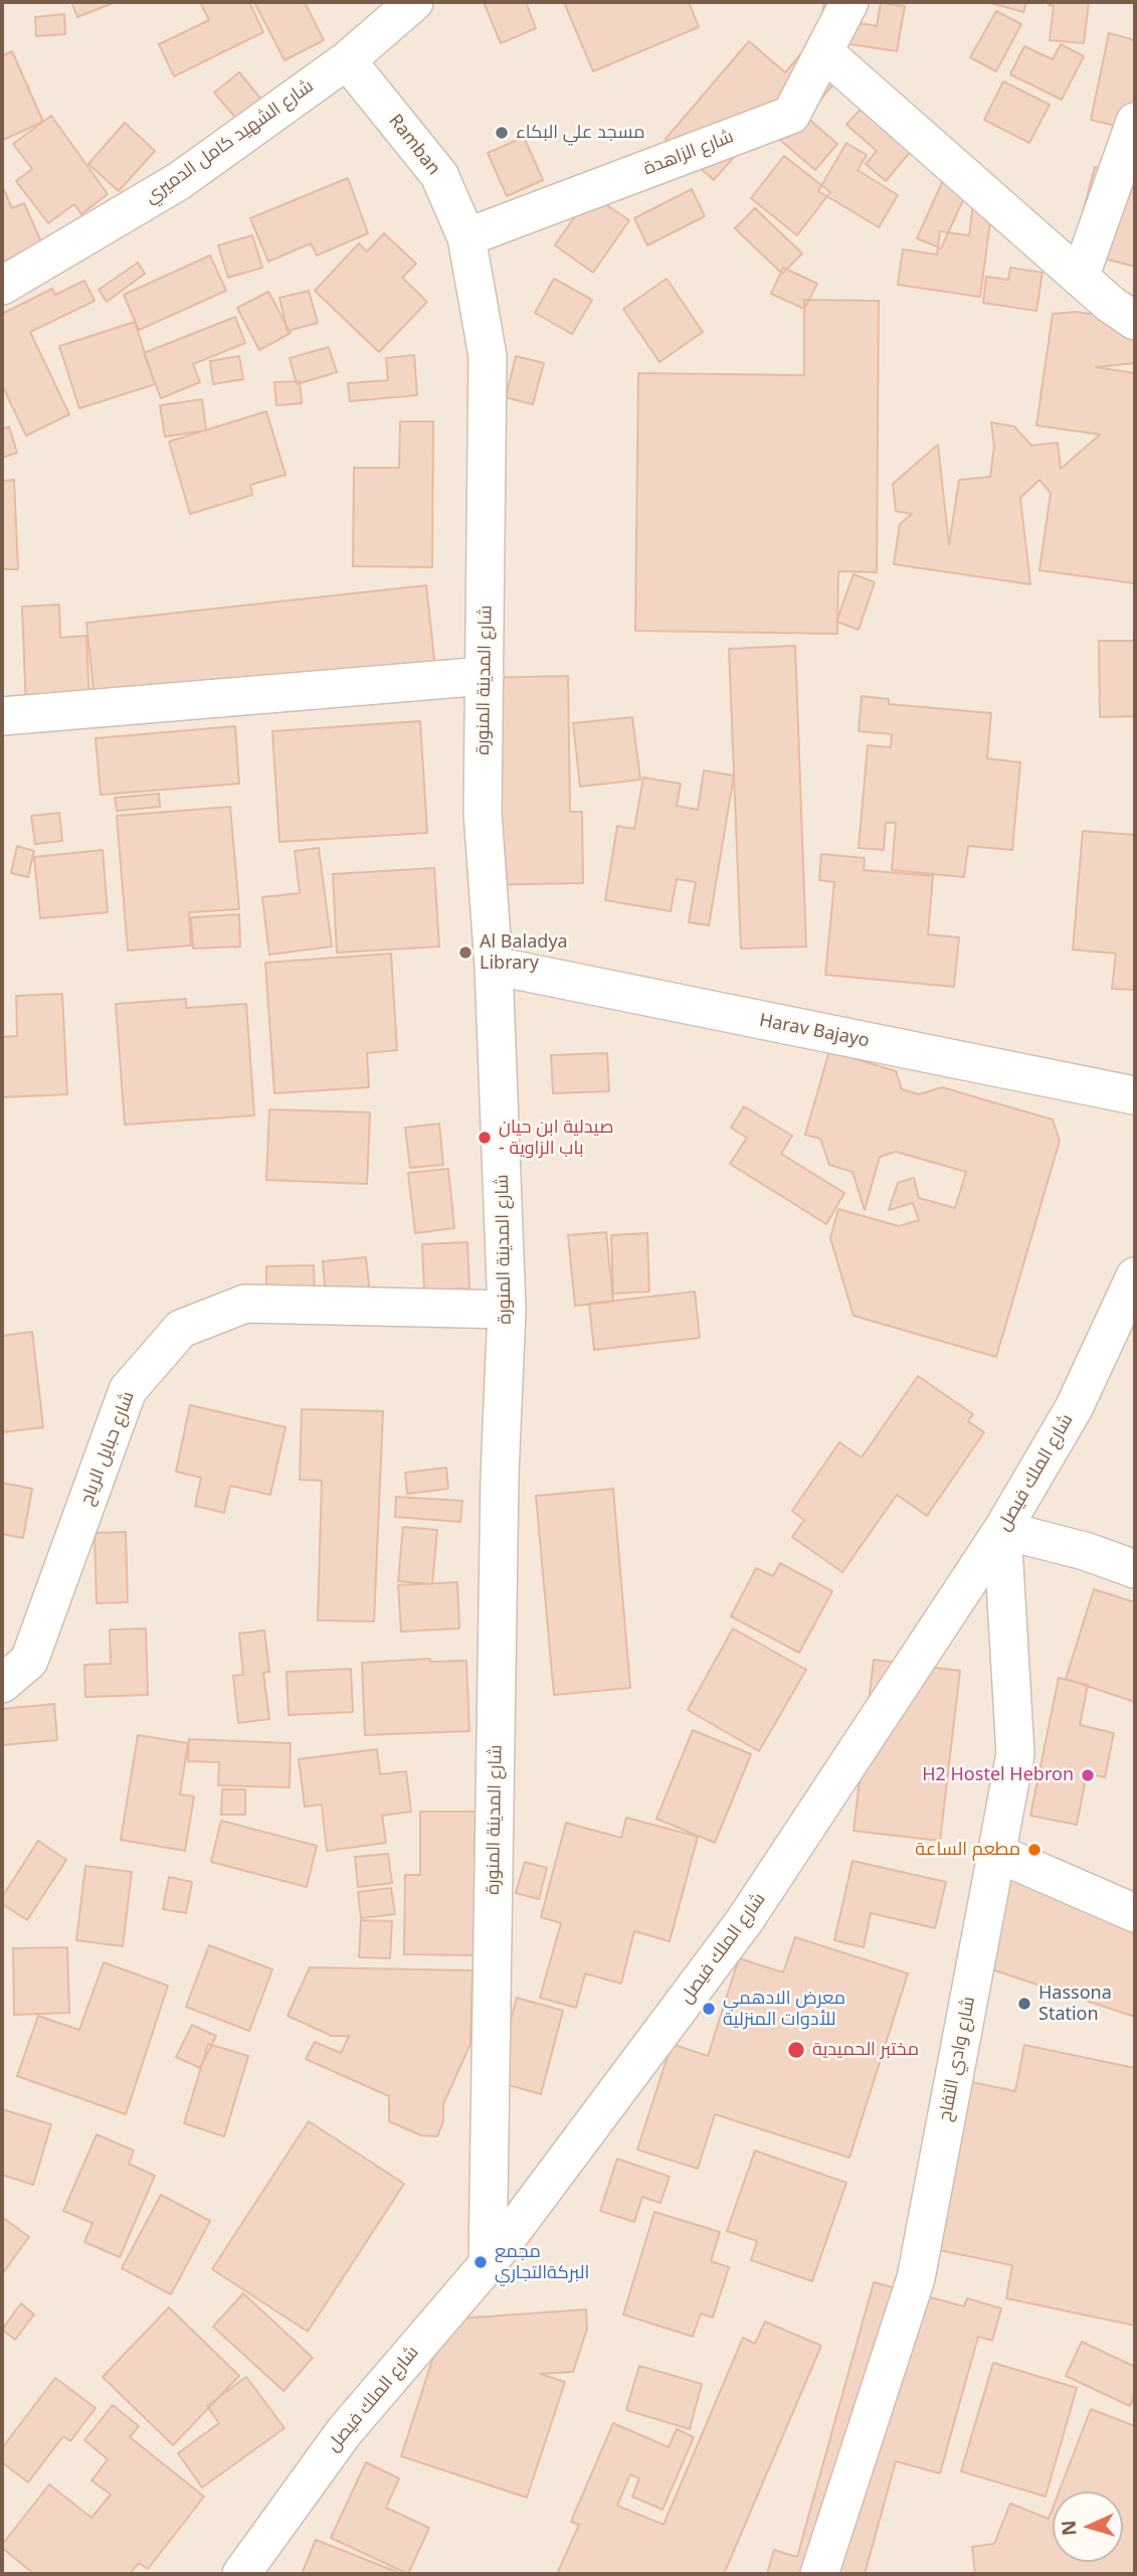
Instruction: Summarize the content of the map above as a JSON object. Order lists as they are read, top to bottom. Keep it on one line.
{"streets":{"street":["شارع الشهيد كامل الدميري","Ramban","شارع الزاهدة","شارع المدينة المنورة","Harav Bajayo","شارع حبايل الرياح","شارع الملك فيصل","شارع وادي التفاح"]},"crossings":[["شارع الشهيد كامل الدميري","Ramban"],["Ramban","شارع الزاهدة"],["Ramban","شارع المدينة المنورة"],["شارع الزاهدة","شارع المدينة المنورة"],["شارع المدينة المنورة","Harav Bajayo"],["شارع المدينة المنورة","شارع حبايل الرياح"],["شارع المدينة المنورة","شارع الملك فيصل"],["شارع الملك فيصل","شارع وادي التفاح"]],"places":["مسجد علي البكاء","Al Baladya Library","صيدلية ابن حيان - باب الزاوية","H2 Hostel Hebron","مطعم الساعة","Hassona Station","معرض الادهمي للأدوات المنزلية","مختبر الحميدية","مجمع البركةالتجاري"],"north":"left"}
